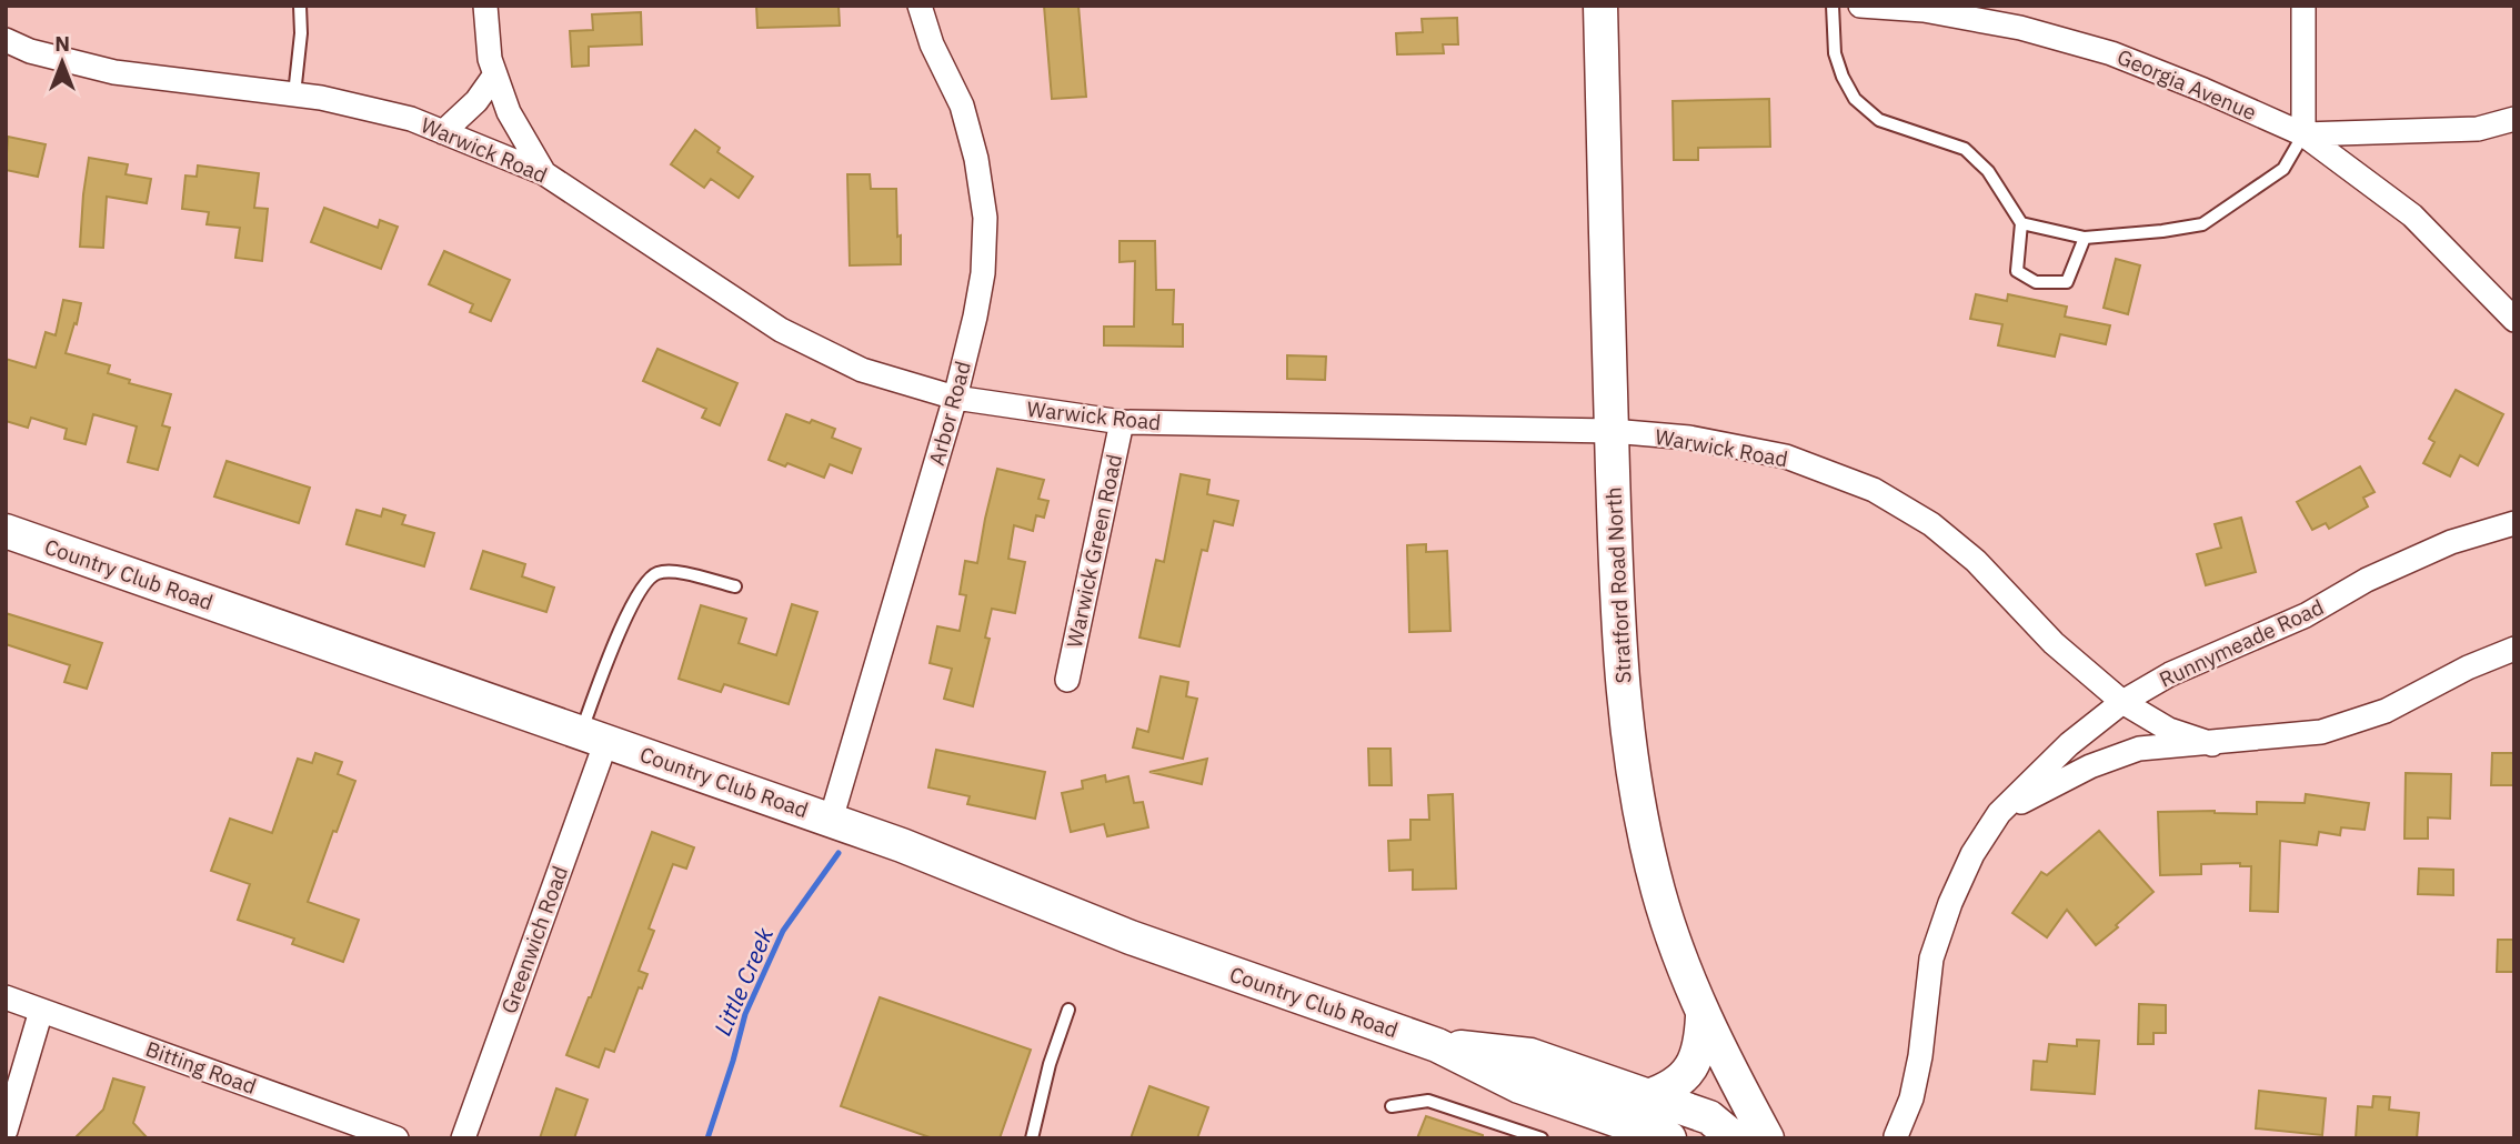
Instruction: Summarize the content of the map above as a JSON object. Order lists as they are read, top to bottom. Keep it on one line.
{"streets":{"main road":["Country Club Road","Stratford Road North"],"street":["Georgia Avenue","Warwick Road","Arbor Road","Warwick Green Road","Runnymeade Road","Greenwich Road","Bitting Road"]},"crossings":[["Warwick Road","Arbor Road"],["Warwick Road","Warwick Green Road"],["Warwick Road","Stratford Road North"],["Warwick Road","Runnymeade Road"],["Arbor Road","Country Club Road"],["Country Club Road","Greenwich Road"]],"water":["Little Creek"],"north":"top"}
